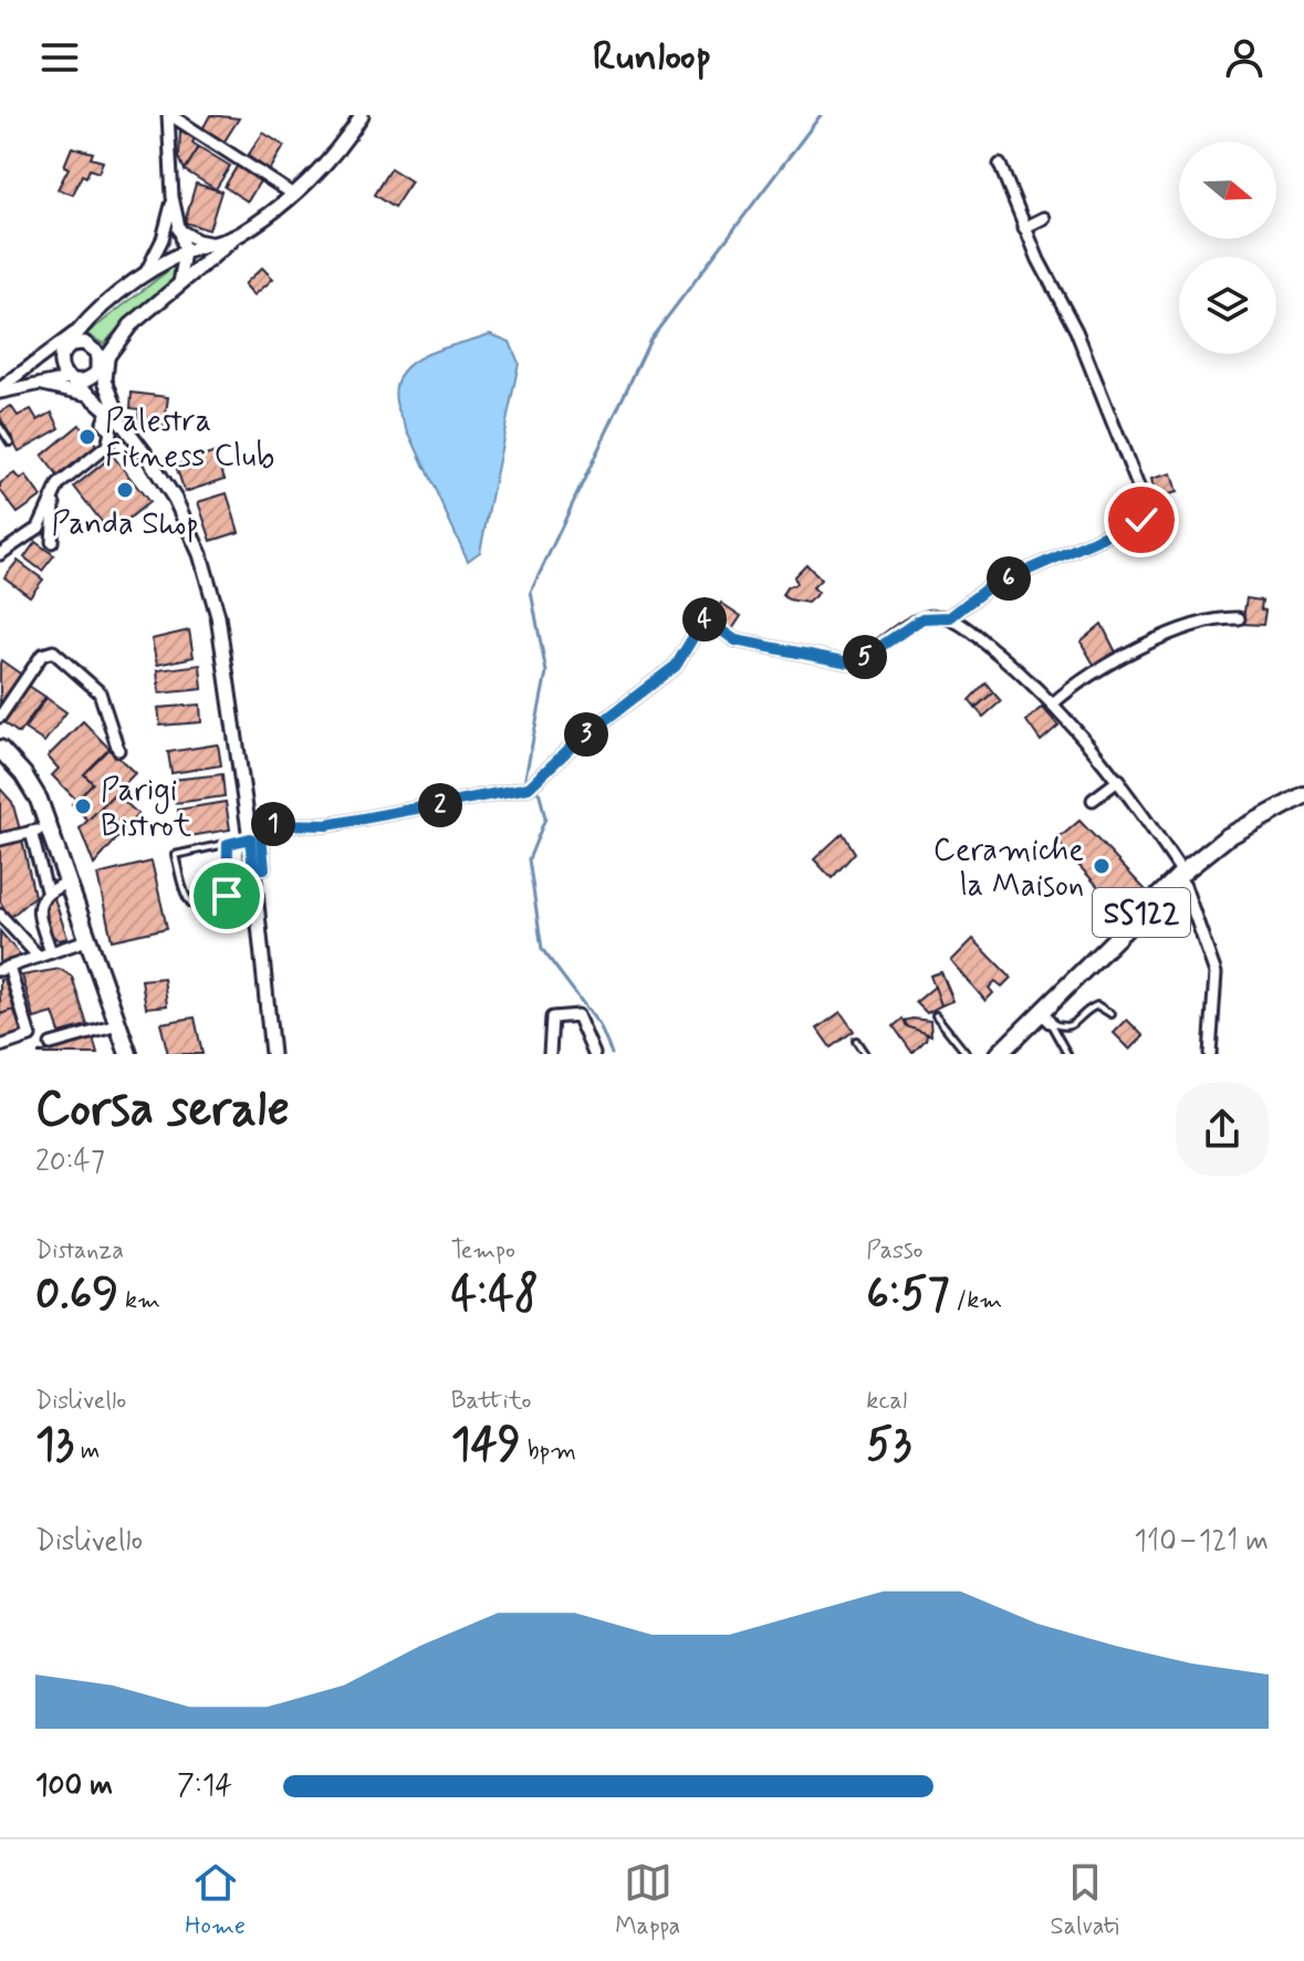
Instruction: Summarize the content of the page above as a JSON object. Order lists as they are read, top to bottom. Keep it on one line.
{"streets":{"main road":["SS122"]},"places":["Palestra Fitness Club","Panda Shop","Parigi Bistrot","Ceramiche la Maison"],"north":"right","page":{"header":"Runloop","pins":["6","4","5","3","2","1"],"heading":["Corsa serale","20:47"],"stats":[["Distanza","0.69 km"],["Tempo","4:48"],["Passo","6:57 /km"],["Dislivello","13 m"],["Battito","149 bpm"],["kcal","53"]],"chart":["Dislivello","110–121 m"],"list":[{"name":"100 m","note":"7:14"}],"tabs":["Home","Mappa","Salvati"]}}
